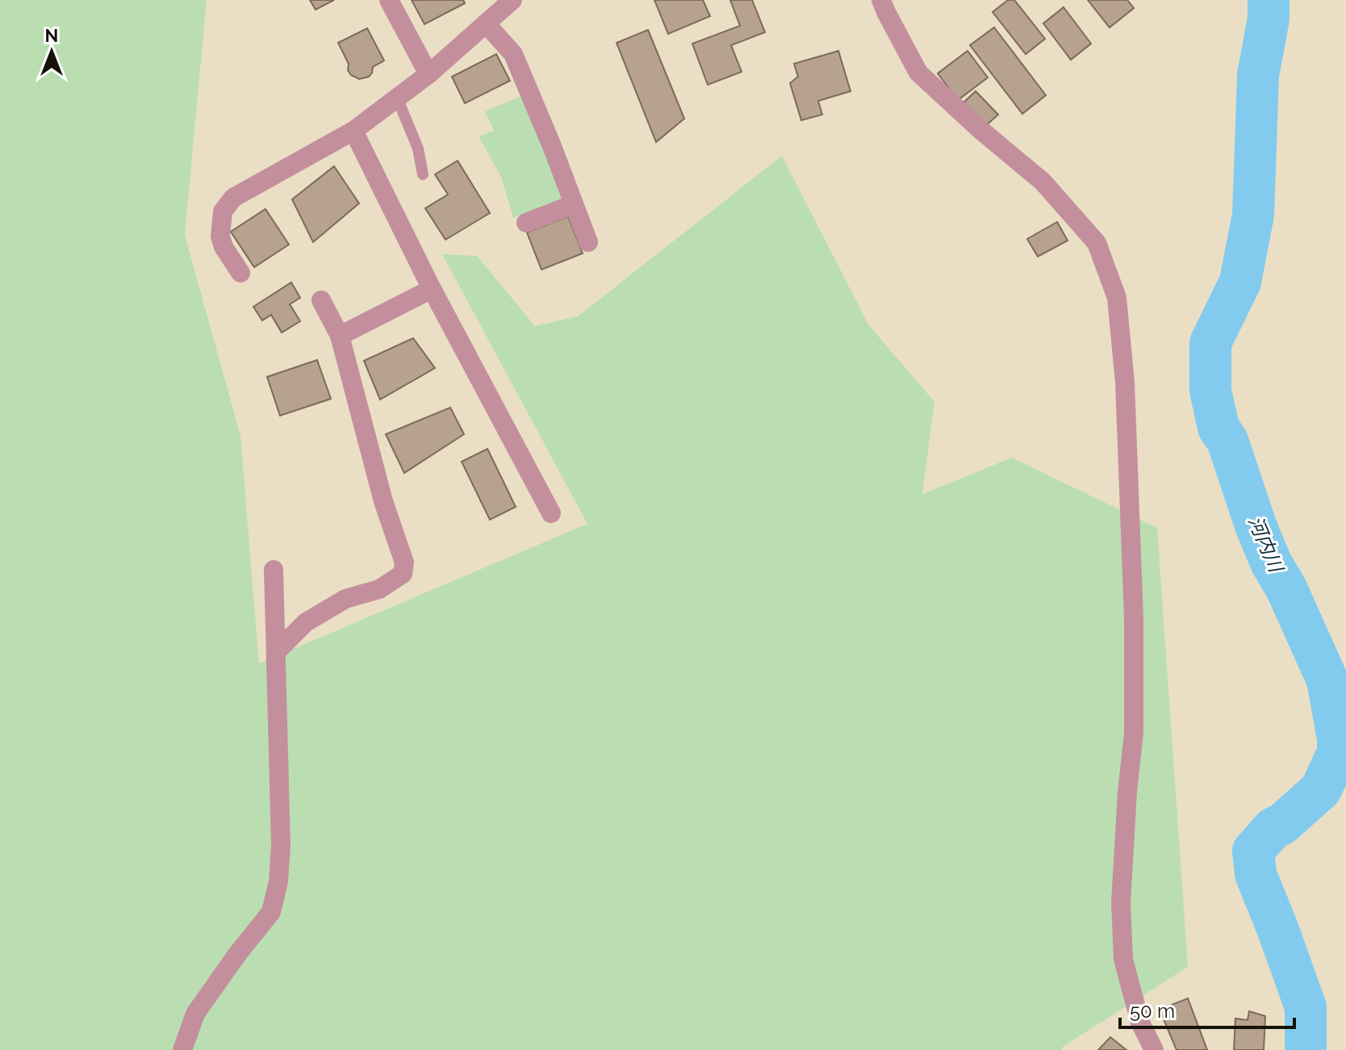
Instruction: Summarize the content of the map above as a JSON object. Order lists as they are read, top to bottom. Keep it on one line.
{"water":["河内川"],"scale_bar":"50 m","north":"top"}
